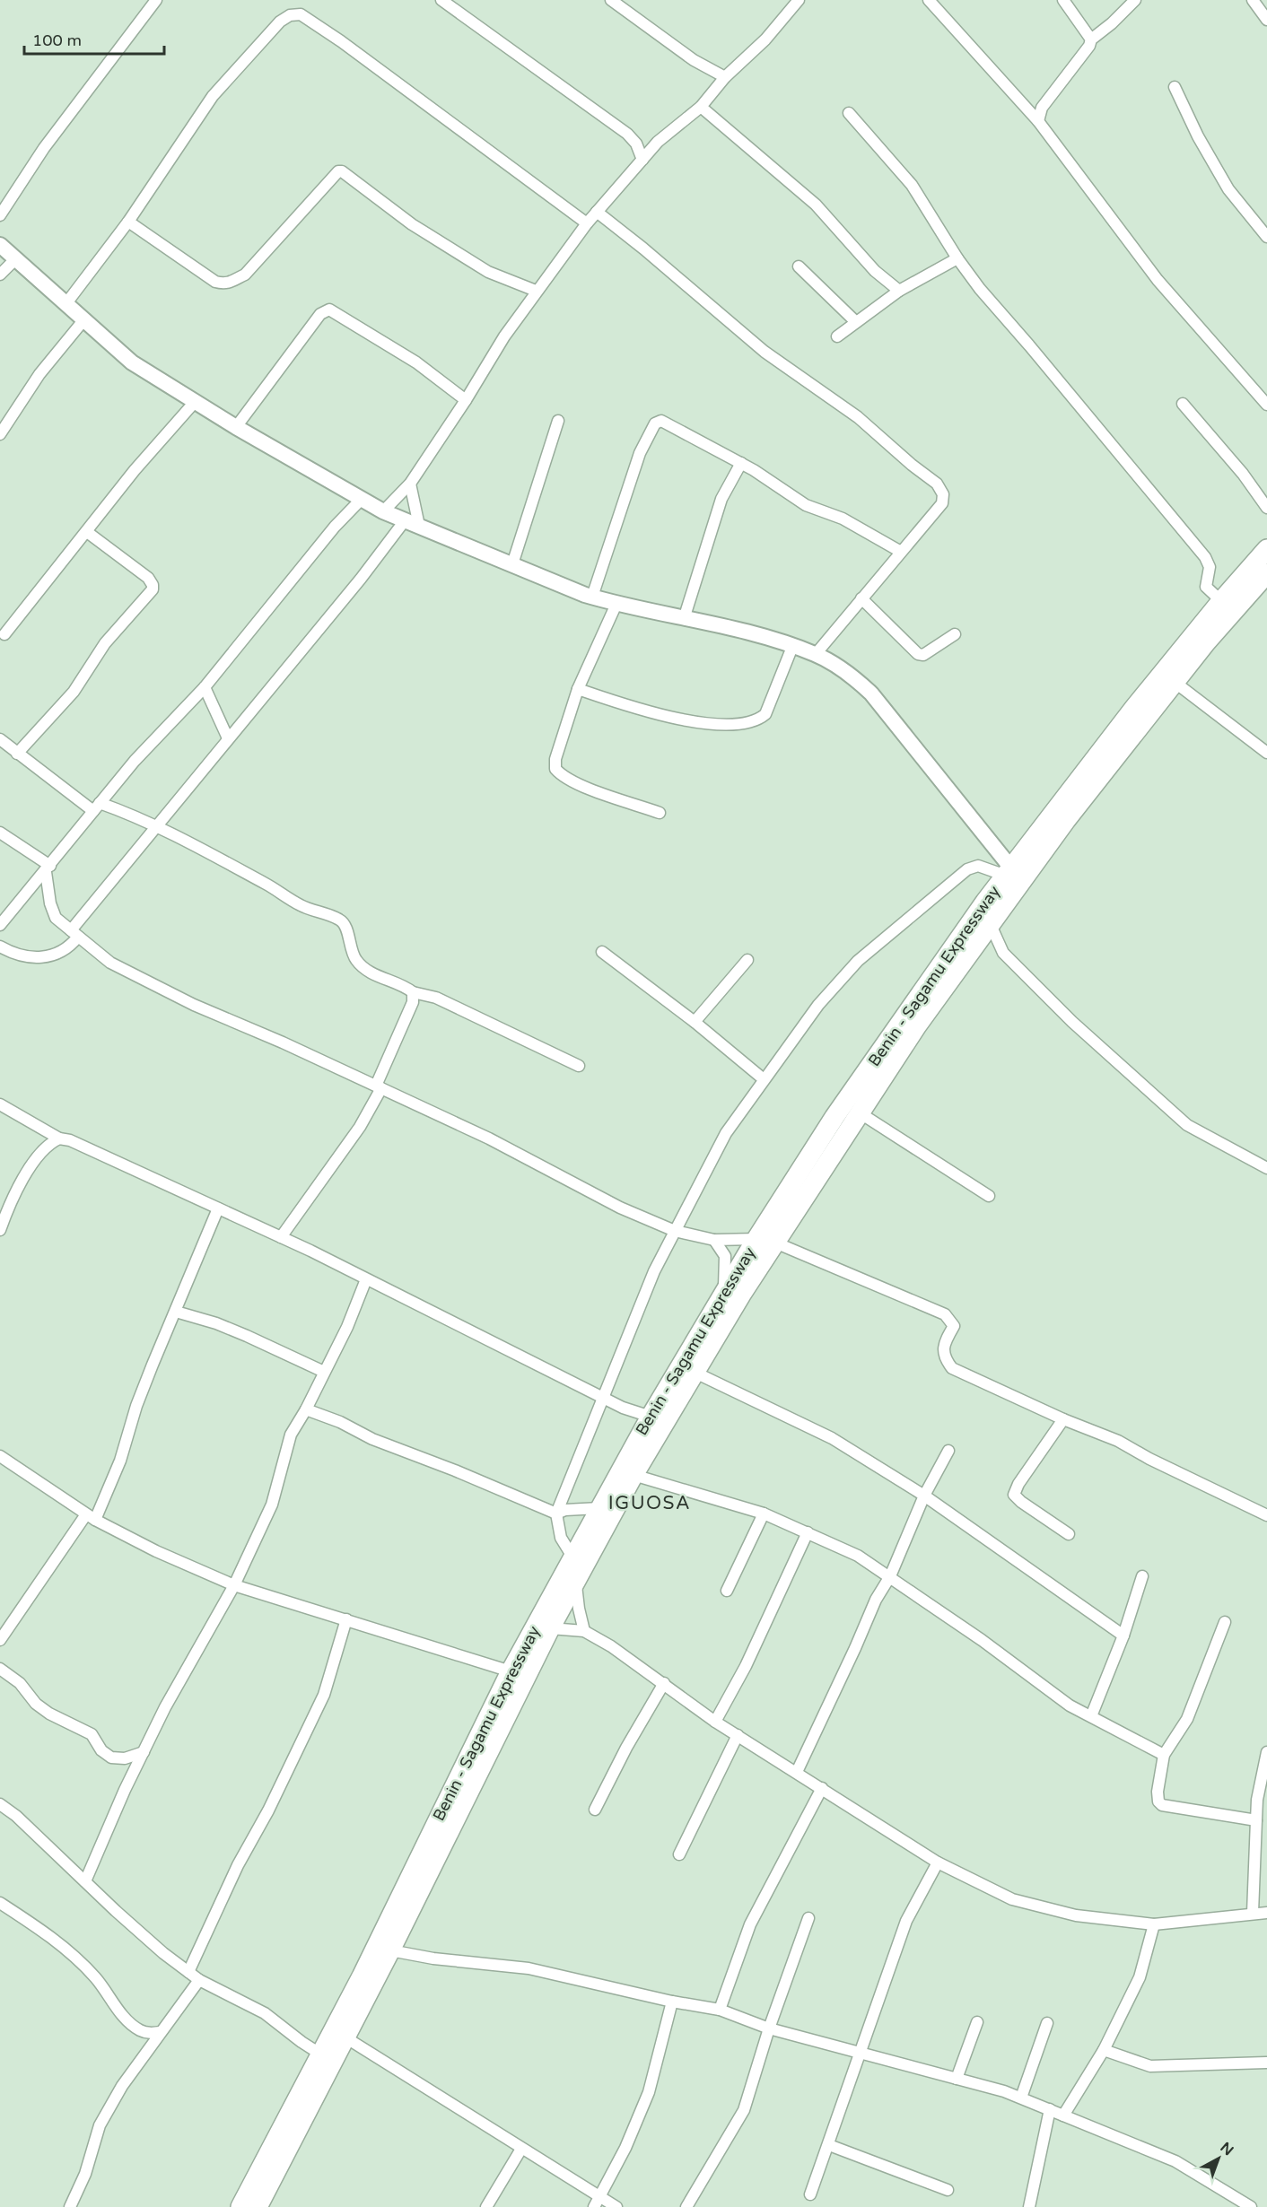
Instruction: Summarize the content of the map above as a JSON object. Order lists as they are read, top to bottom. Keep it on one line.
{"streets":{"highway":["Benin - Sagamu Expressway"]},"districts":["IGUOSA"],"scale_bar":"100 m","north":"top right"}
